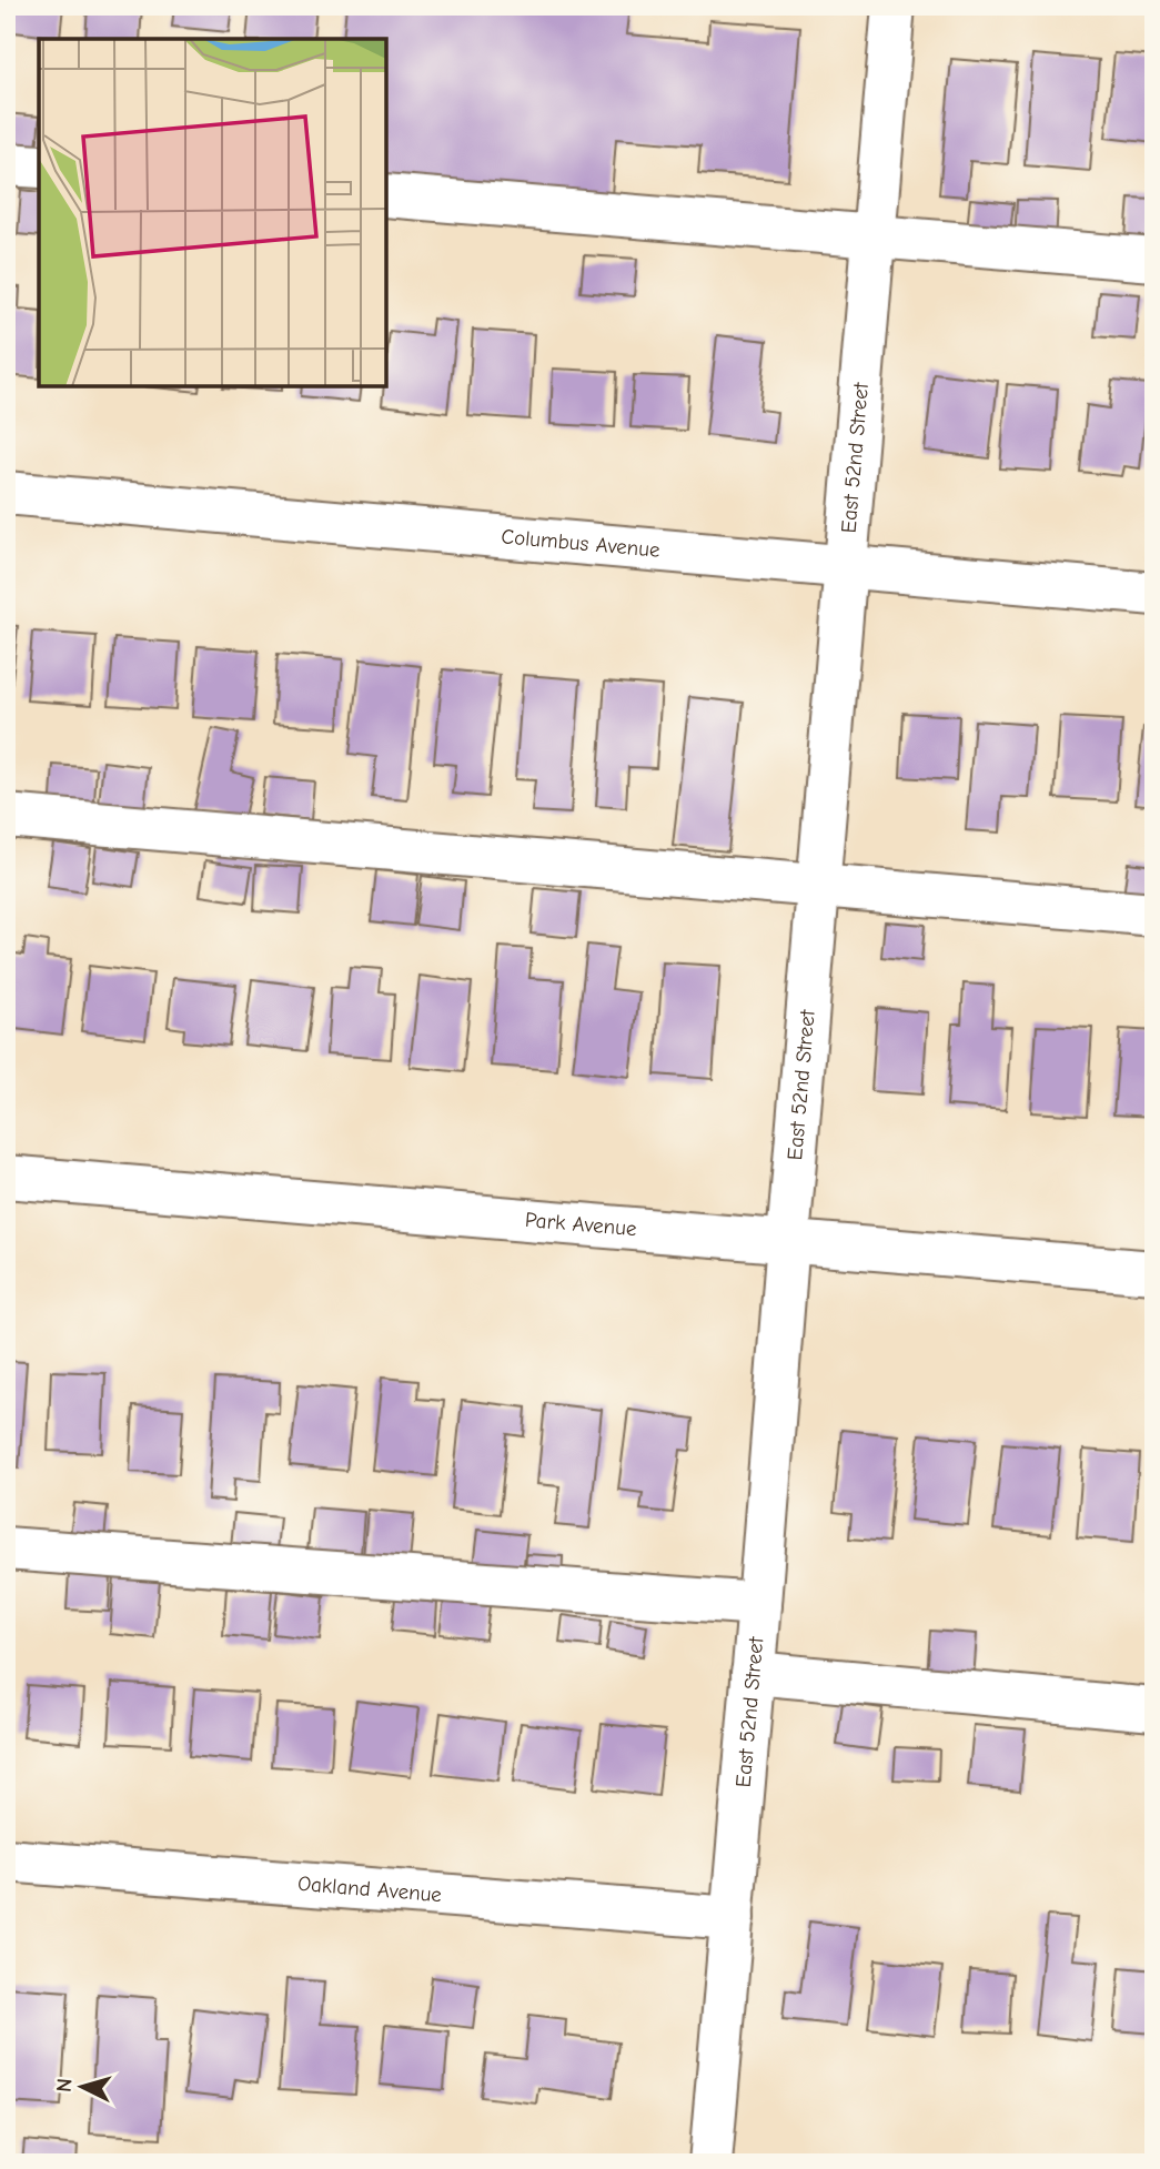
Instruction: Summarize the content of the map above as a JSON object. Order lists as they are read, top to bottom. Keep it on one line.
{"streets":{"street":["East 52nd Street","Columbus Avenue","Park Avenue","Oakland Avenue"]},"crossings":[["East 52nd Street","Columbus Avenue"],["East 52nd Street","Park Avenue"],["East 52nd Street","Oakland Avenue"]],"north":"left"}
